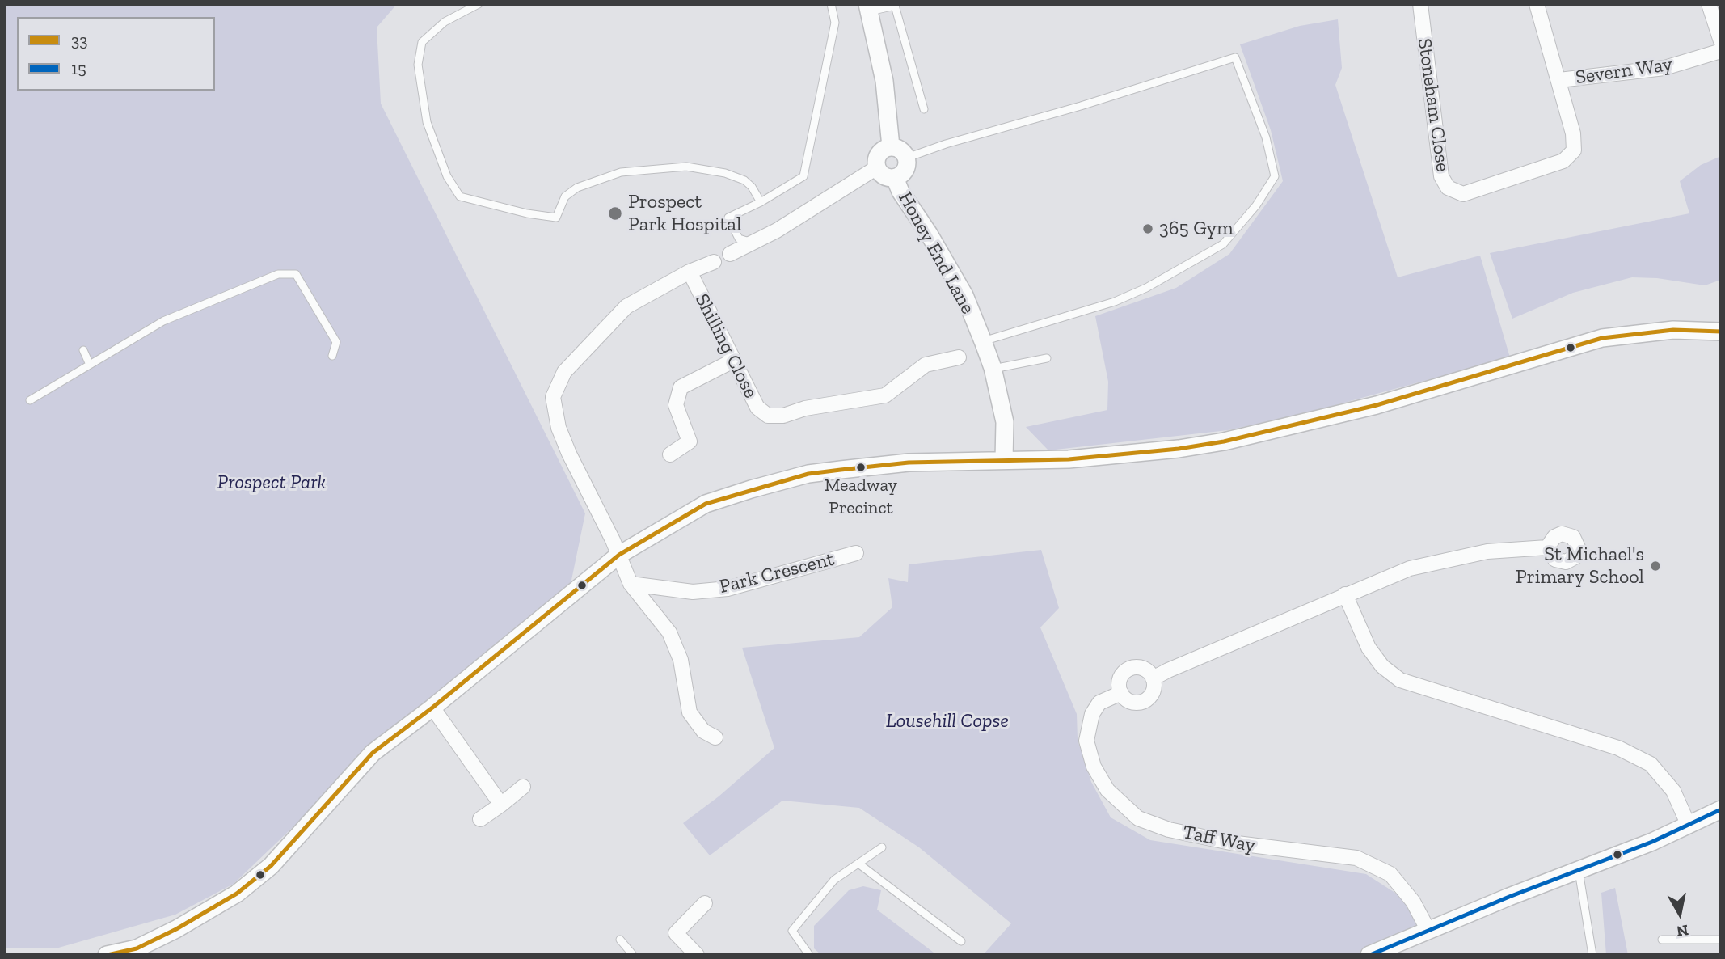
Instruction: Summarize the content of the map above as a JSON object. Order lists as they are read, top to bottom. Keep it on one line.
{"streets":{"street":["Severn Way","Stoneham Close","Honey End Lane","Shilling Close","Park Crescent","Taff Way"]},"crossings":[["Severn Way","Stoneham Close"]],"parks":["Prospect Park","Lousehill Copse"],"places":["Prospect Park Hospital","365 Gym","Meadway Precinct","St Michael's Primary School"],"lines":["transit line 33","transit line 15"],"legend":["33","15"],"north":"bottom"}
